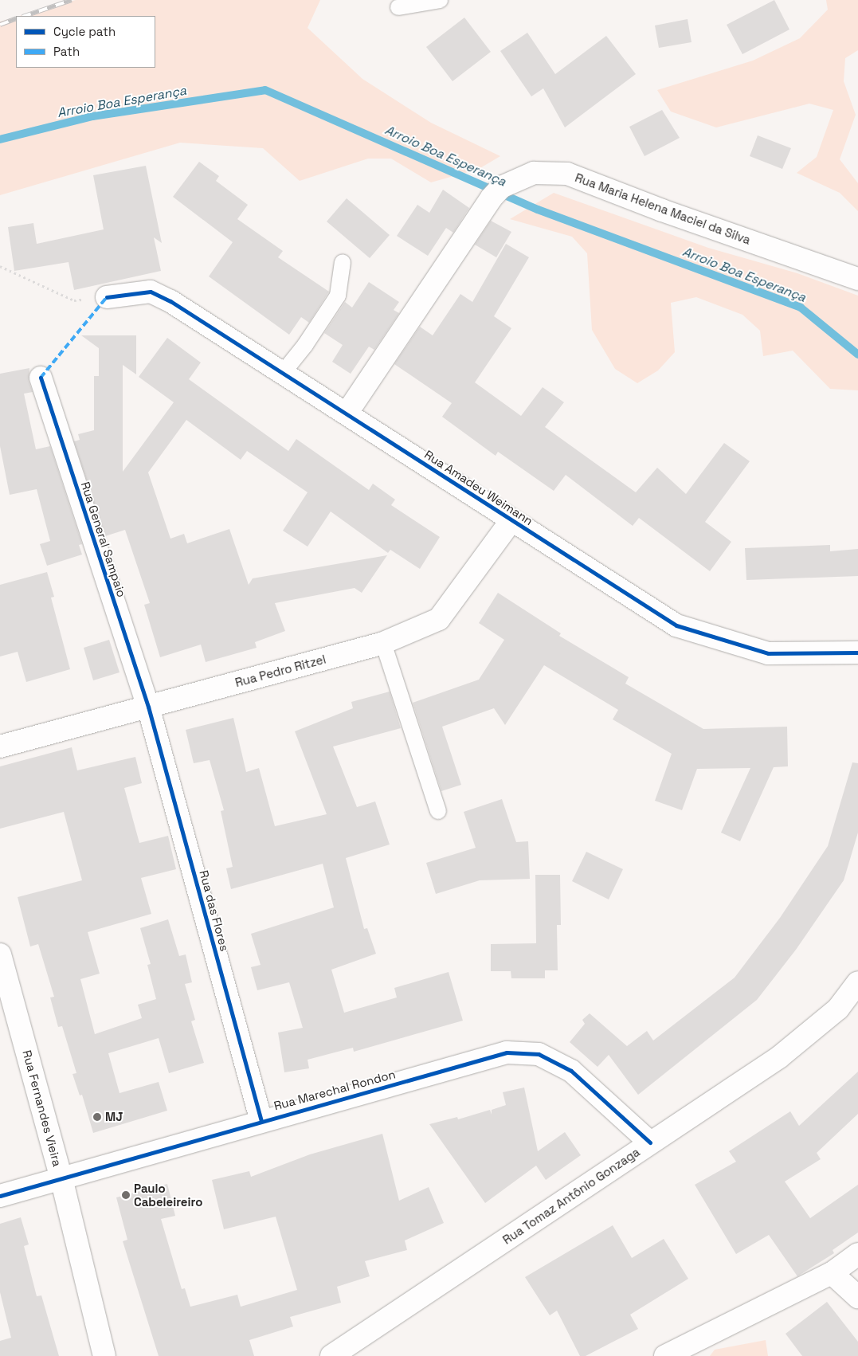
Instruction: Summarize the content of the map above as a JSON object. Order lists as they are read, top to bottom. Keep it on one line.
{"streets":{"street":["Rua Maria Helena Maciel da Silva","Rua Amadeu Weimann","Rua General Sampaio","Rua Pedro Ritzel","Rua das Flores","Rua Marechal Rondon","Rua Fernandes Vieira","Rua Tomaz Antônio Gonzaga"]},"crossings":[["Rua Maria Helena Maciel da Silva","Rua Amadeu Weimann"],["Rua Amadeu Weimann","Rua Pedro Ritzel"],["Rua General Sampaio","Rua Pedro Ritzel"],["Rua General Sampaio","Rua das Flores"],["Rua Pedro Ritzel","Rua das Flores"],["Rua das Flores","Rua Marechal Rondon"],["Rua Marechal Rondon","Rua Fernandes Vieira"],["Rua Marechal Rondon","Rua Tomaz Antônio Gonzaga"]],"water":["Arroio Boa Esperança"],"places":["MJ","Paulo Cabeleireiro"],"legend":["Cycle path","Path"]}
